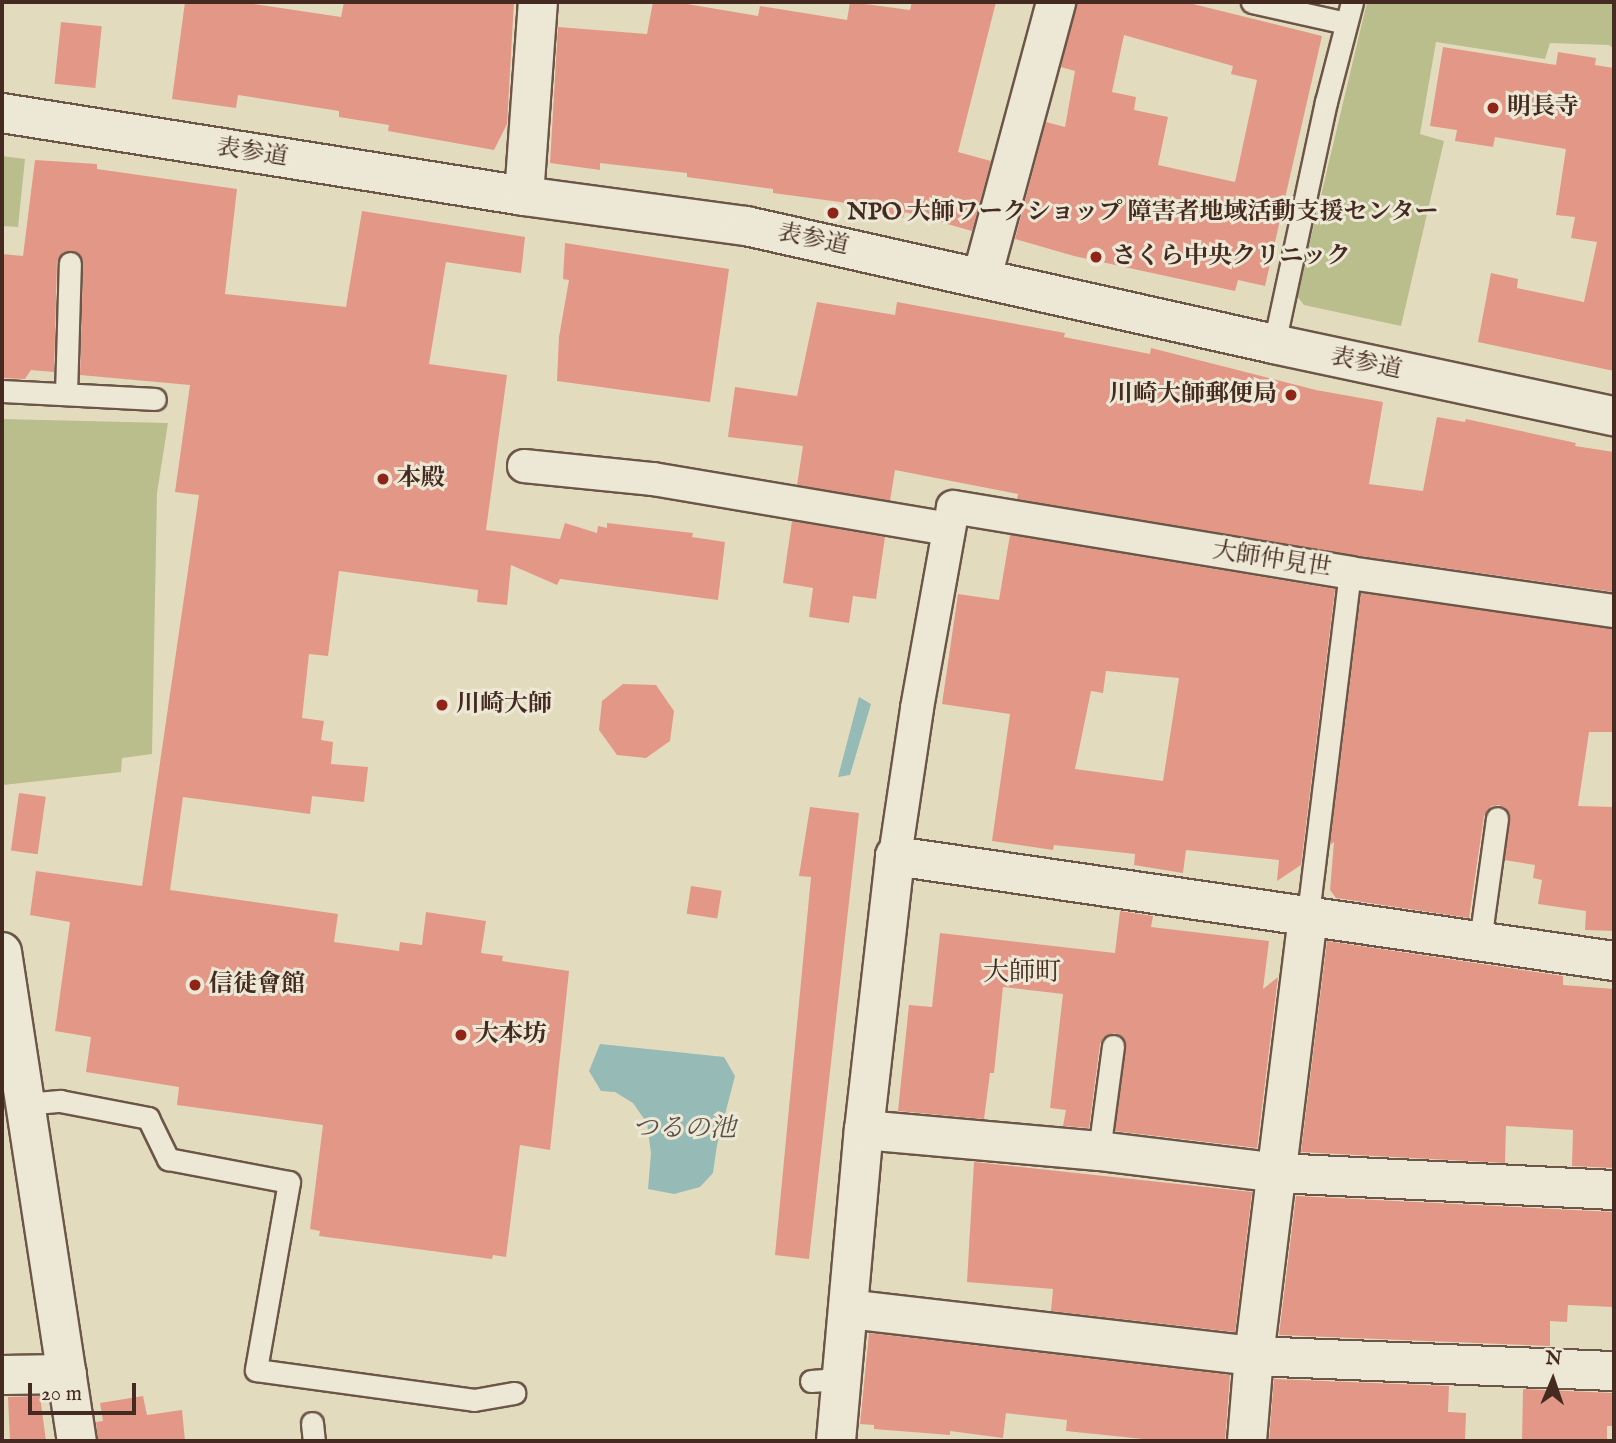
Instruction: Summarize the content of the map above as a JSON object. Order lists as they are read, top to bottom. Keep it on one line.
{"streets":{"street":["表参道","大師仲見世"]},"districts":["大師町"],"water":["つるの池"],"places":["明長寺","NPO 大師ワークショップ 障害者地域活動支援センター","さくら中央クリニック","川崎大師郵便局","本殿","川崎大師","信徒會館","大本坊"],"scale_bar":"20 m","north":"top"}
